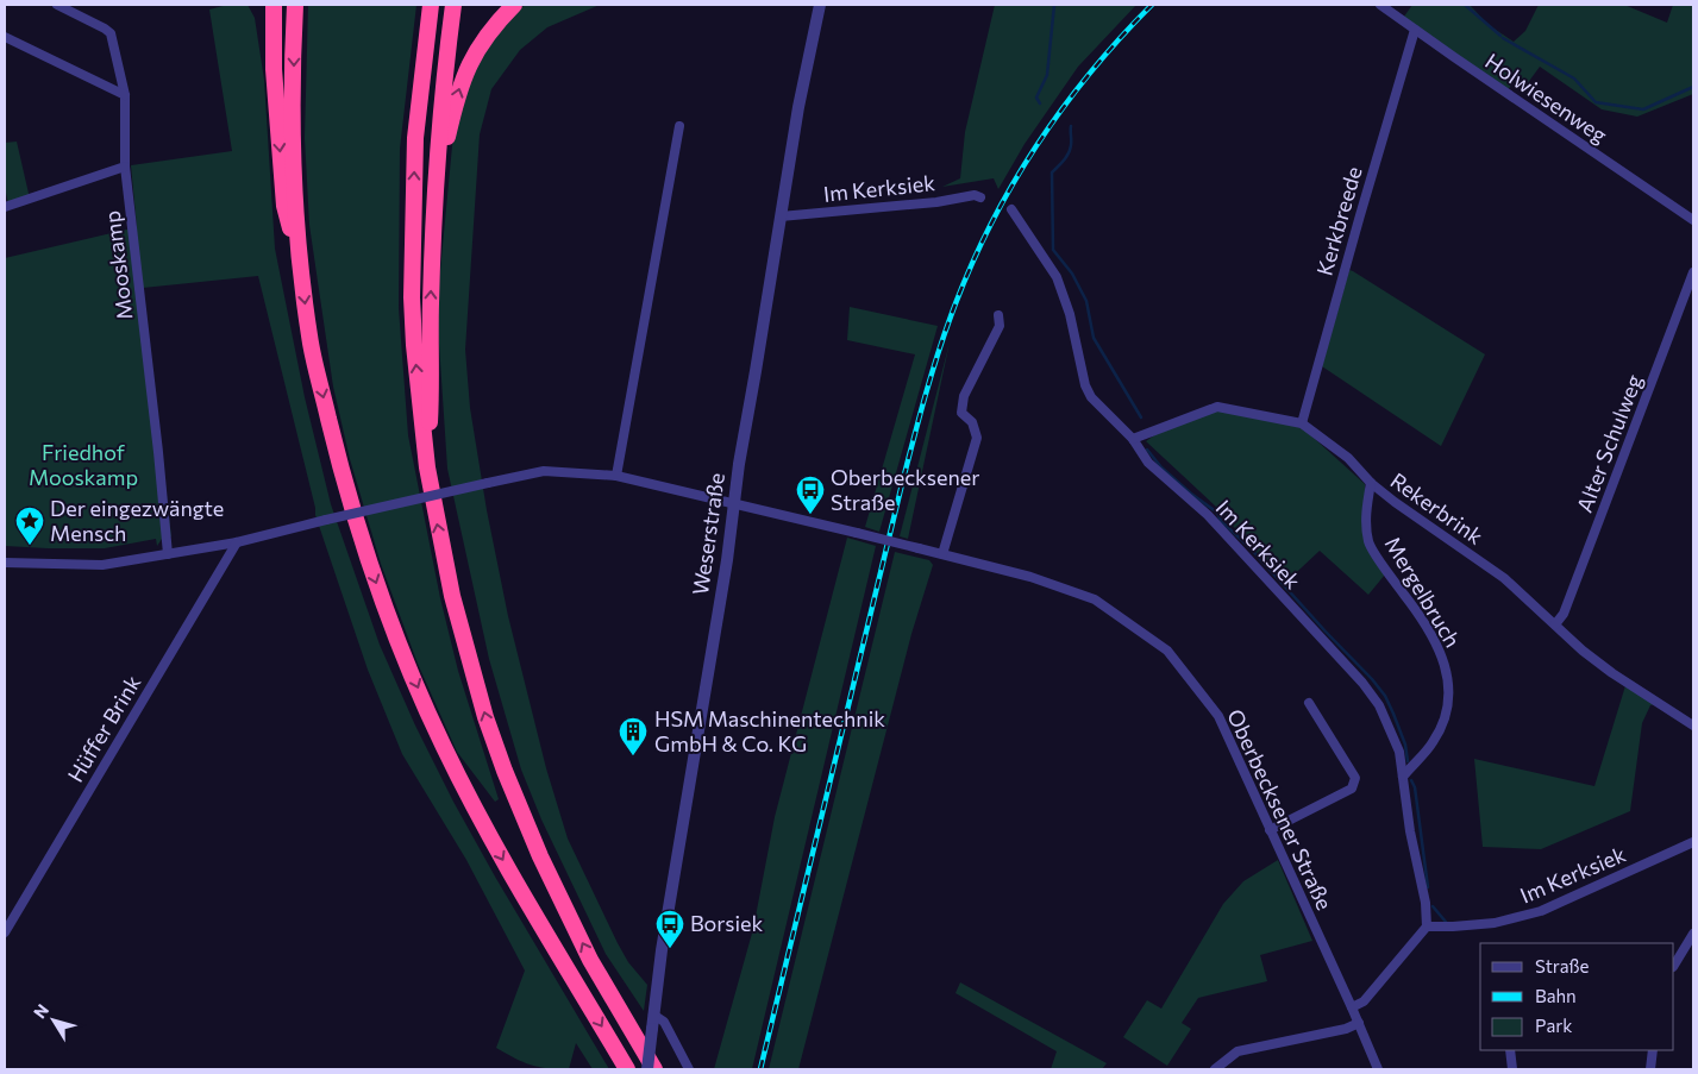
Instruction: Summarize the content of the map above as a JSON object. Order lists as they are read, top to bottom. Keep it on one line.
{"streets":{"street":["Holwiesenweg","Im Kerksiek","Kerkbreede","Mooskamp","Alter Schulweg","Rekerbrink","Weserstraße","Mergelbruch","Hüffer Brink","Oberbecksener Straße"]},"crossings":[["Holwiesenweg","Kerkbreede"],["Im Kerksiek","Rekerbrink"],["Im Kerksiek","Weserstraße"],["Im Kerksiek","Mergelbruch"],["Kerkbreede","Rekerbrink"],["Mooskamp","Oberbecksener Straße"],["Alter Schulweg","Rekerbrink"],["Rekerbrink","Mergelbruch"],["Weserstraße","Oberbecksener Straße"],["Hüffer Brink","Oberbecksener Straße"]],"parks":["Friedhof Mooskamp"],"places":{"bus stop":["Oberbecksener Straße","Borsiek"],"place":["Der eingezwängte Mensch"],"building":["HSM Maschinentechnik GmbH & Co. KG"]},"legend":["Straße","Bahn","Park"],"north":"top left"}
